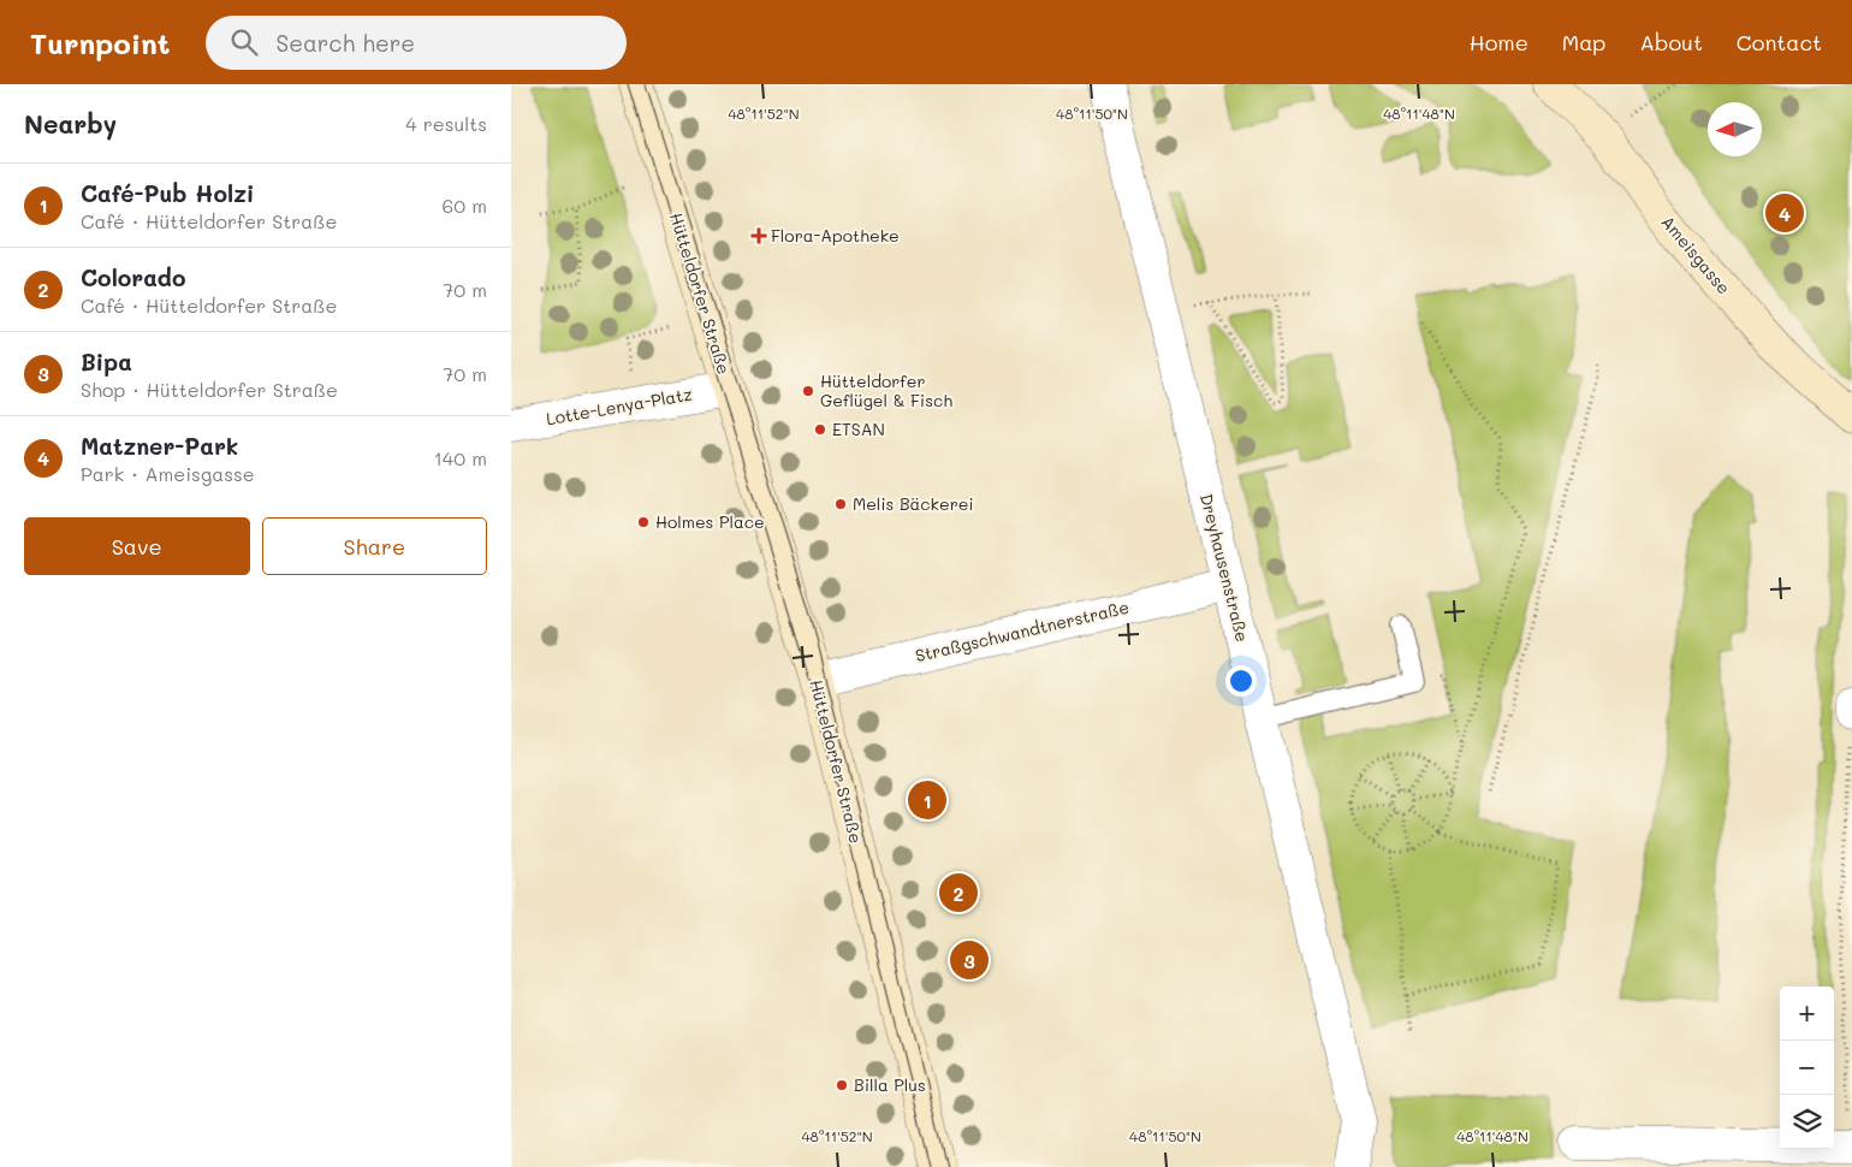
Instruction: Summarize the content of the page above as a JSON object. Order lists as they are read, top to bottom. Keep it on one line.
{"streets":{"main road":["Ameisgasse","Hütteldorfer Straße"],"street":["Lotte-Lenya-Platz","Dreyhausenstraße","Straßgschwandtnerstraße"]},"crossings":[["Hütteldorfer Straße","Lotte-Lenya-Platz"],["Hütteldorfer Straße","Straßgschwandtnerstraße"],["Dreyhausenstraße","Straßgschwandtnerstraße"]],"places":{"health":["Flora-Apotheke"],"other":["Hütteldorfer Geflügel & Fisch","ETSAN","Melis Bäckerei","Holmes Place","Billa Plus"]},"north":"left","page":{"header":"Turnpoint","search":"Search here","nav":["Home","Map","About","Contact"],"heading":["Nearby","4 results"],"list":[{"mark":"1","name":"Café-Pub Holzi","note":"Café · Hütteldorfer Straße","value":"60 m"},{"mark":"2","name":"Colorado","note":"Café · Hütteldorfer Straße","value":"70 m"},{"mark":"3","name":"Bipa","note":"Shop · Hütteldorfer Straße","value":"70 m"},{"mark":"4","name":"Matzner-Park","note":"Park · Ameisgasse","value":"140 m"}],"pins":["4","1","2","3"],"buttons":["Save","Share"],"map_buttons":["+","−"]},"coordinates":["48°11'52\"N","48°11'50\"N","48°11'48\"N"]}
